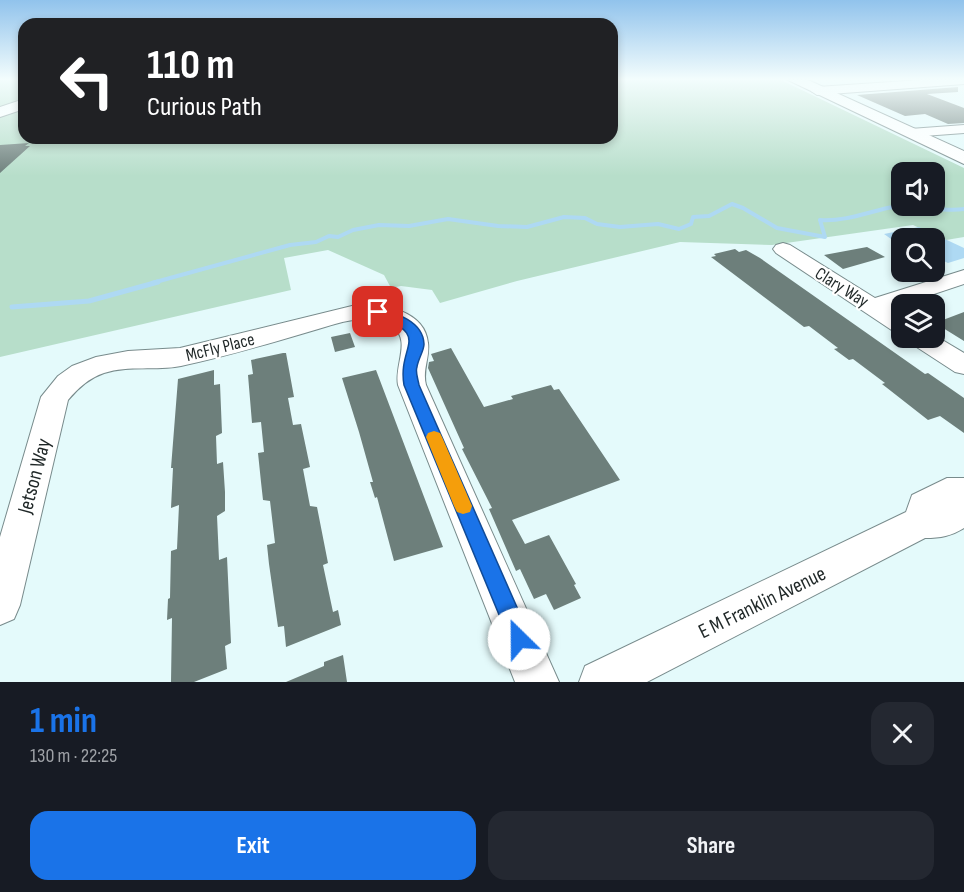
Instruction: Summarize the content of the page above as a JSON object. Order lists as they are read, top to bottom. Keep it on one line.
{"streets":{"street":["Clary Way","McFly Place","Jetson Way","E M Franklin Avenue"]},"crossings":[["McFly Place","Jetson Way"]],"page":{"turn":["110 m","Curious Path"],"heading":["1 min","130 m · 22:25"],"buttons":["Exit","Share"]}}
